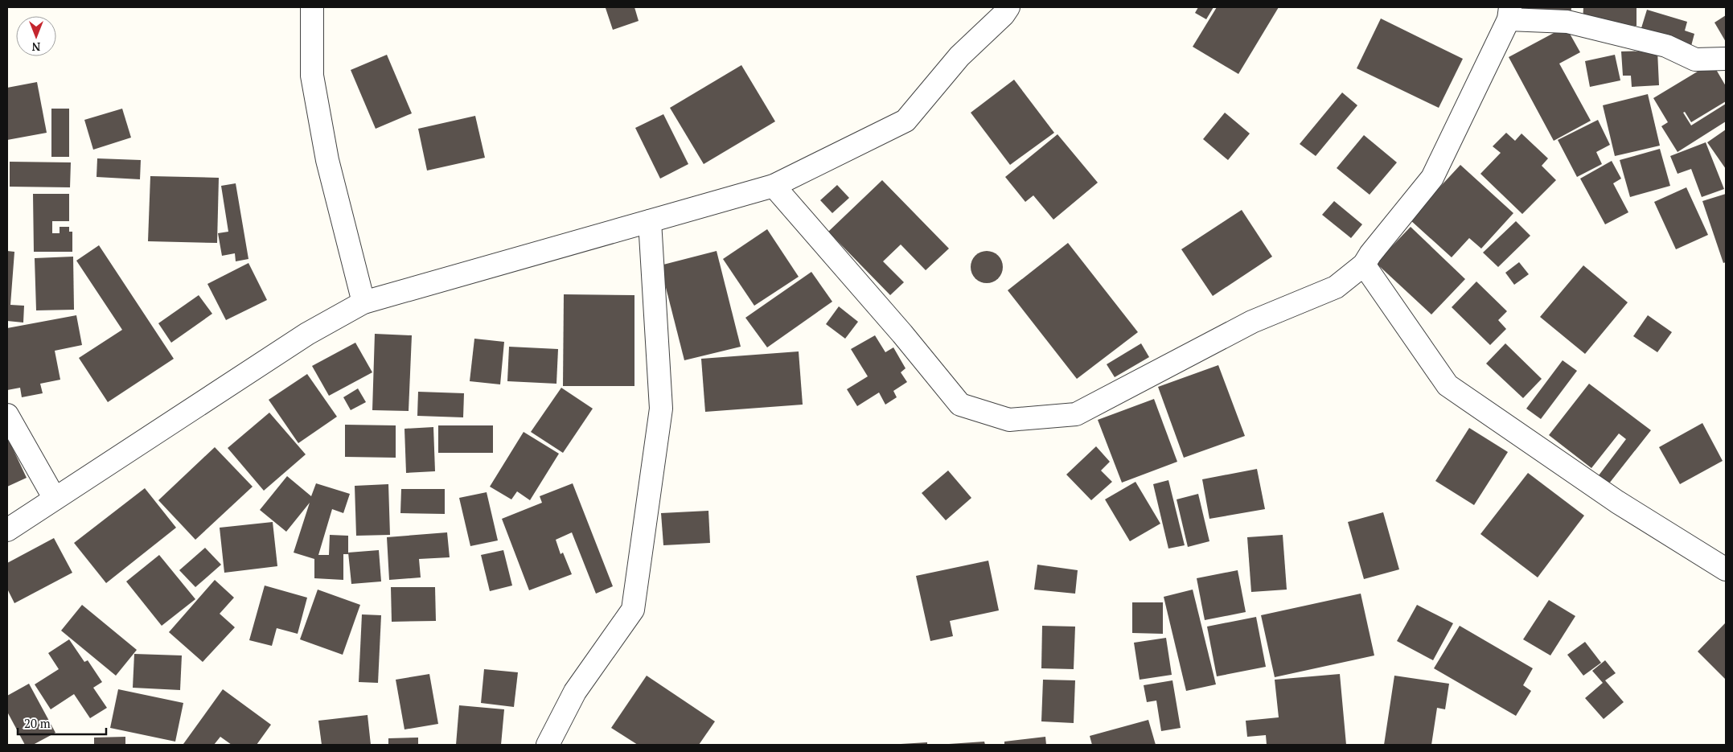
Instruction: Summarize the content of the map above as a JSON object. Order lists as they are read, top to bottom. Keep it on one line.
{"scale_bar":"20 m","north":"bottom"}
